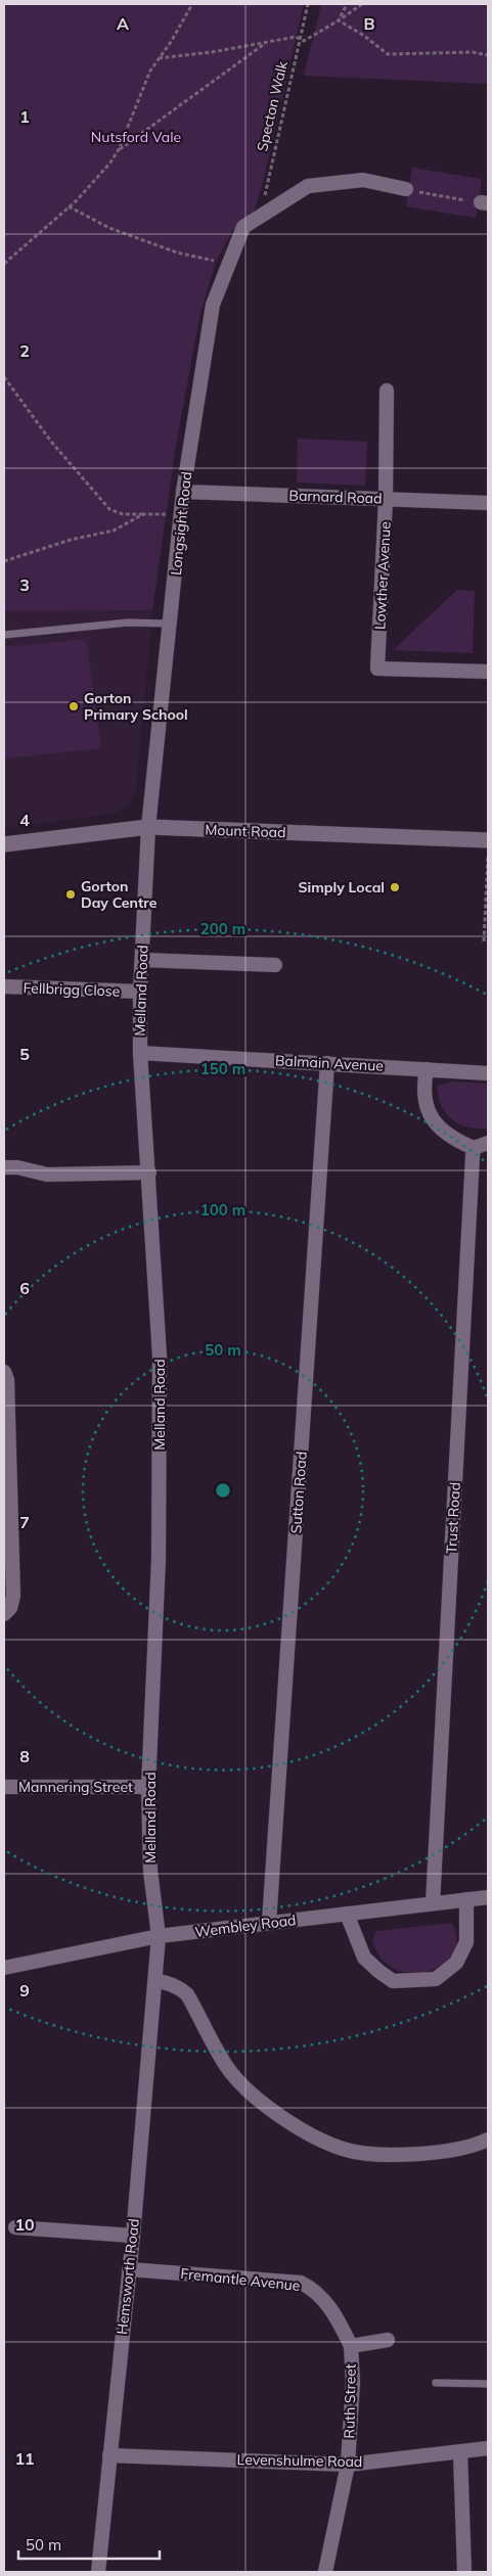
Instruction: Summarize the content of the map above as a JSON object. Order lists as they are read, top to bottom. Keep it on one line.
{"streets":{"main road":["Mount Road"],"street":["Barnard Road","Longsight Road","Lowther Avenue","Fellbrigg Close","Melland Road","Balmain Avenue","Sutton Road","Trust Road","Mannering Street","Wembley Road","Hemsworth Road","Fremantle Avenue","Ruth Street","Levenshulme Road"],"path":["Specton Walk"]},"crossings":[["Specton Walk","Longsight Road"],["Barnard Road","Longsight Road"],["Barnard Road","Lowther Avenue"],["Longsight Road","Mount Road"],["Longsight Road","Melland Road"],["Mount Road","Melland Road"],["Fellbrigg Close","Melland Road"],["Melland Road","Balmain Avenue"],["Melland Road","Mannering Street"],["Melland Road","Wembley Road"],["Melland Road","Hemsworth Road"],["Balmain Avenue","Sutton Road"],["Sutton Road","Wembley Road"],["Trust Road","Wembley Road"],["Hemsworth Road","Fremantle Avenue"],["Hemsworth Road","Levenshulme Road"],["Fremantle Avenue","Ruth Street"],["Ruth Street","Levenshulme Road"]],"parks":["Nutsford Vale"],"places":["Gorton Primary School","Simply Local","Gorton Day Centre"],"scale_bar":"50 m","grid":{"columns":["A","B"],"rows":["1","2","3","4","5","6","7","8","9","10","11"]},"rings":["200 m","150 m","100 m","50 m"]}
